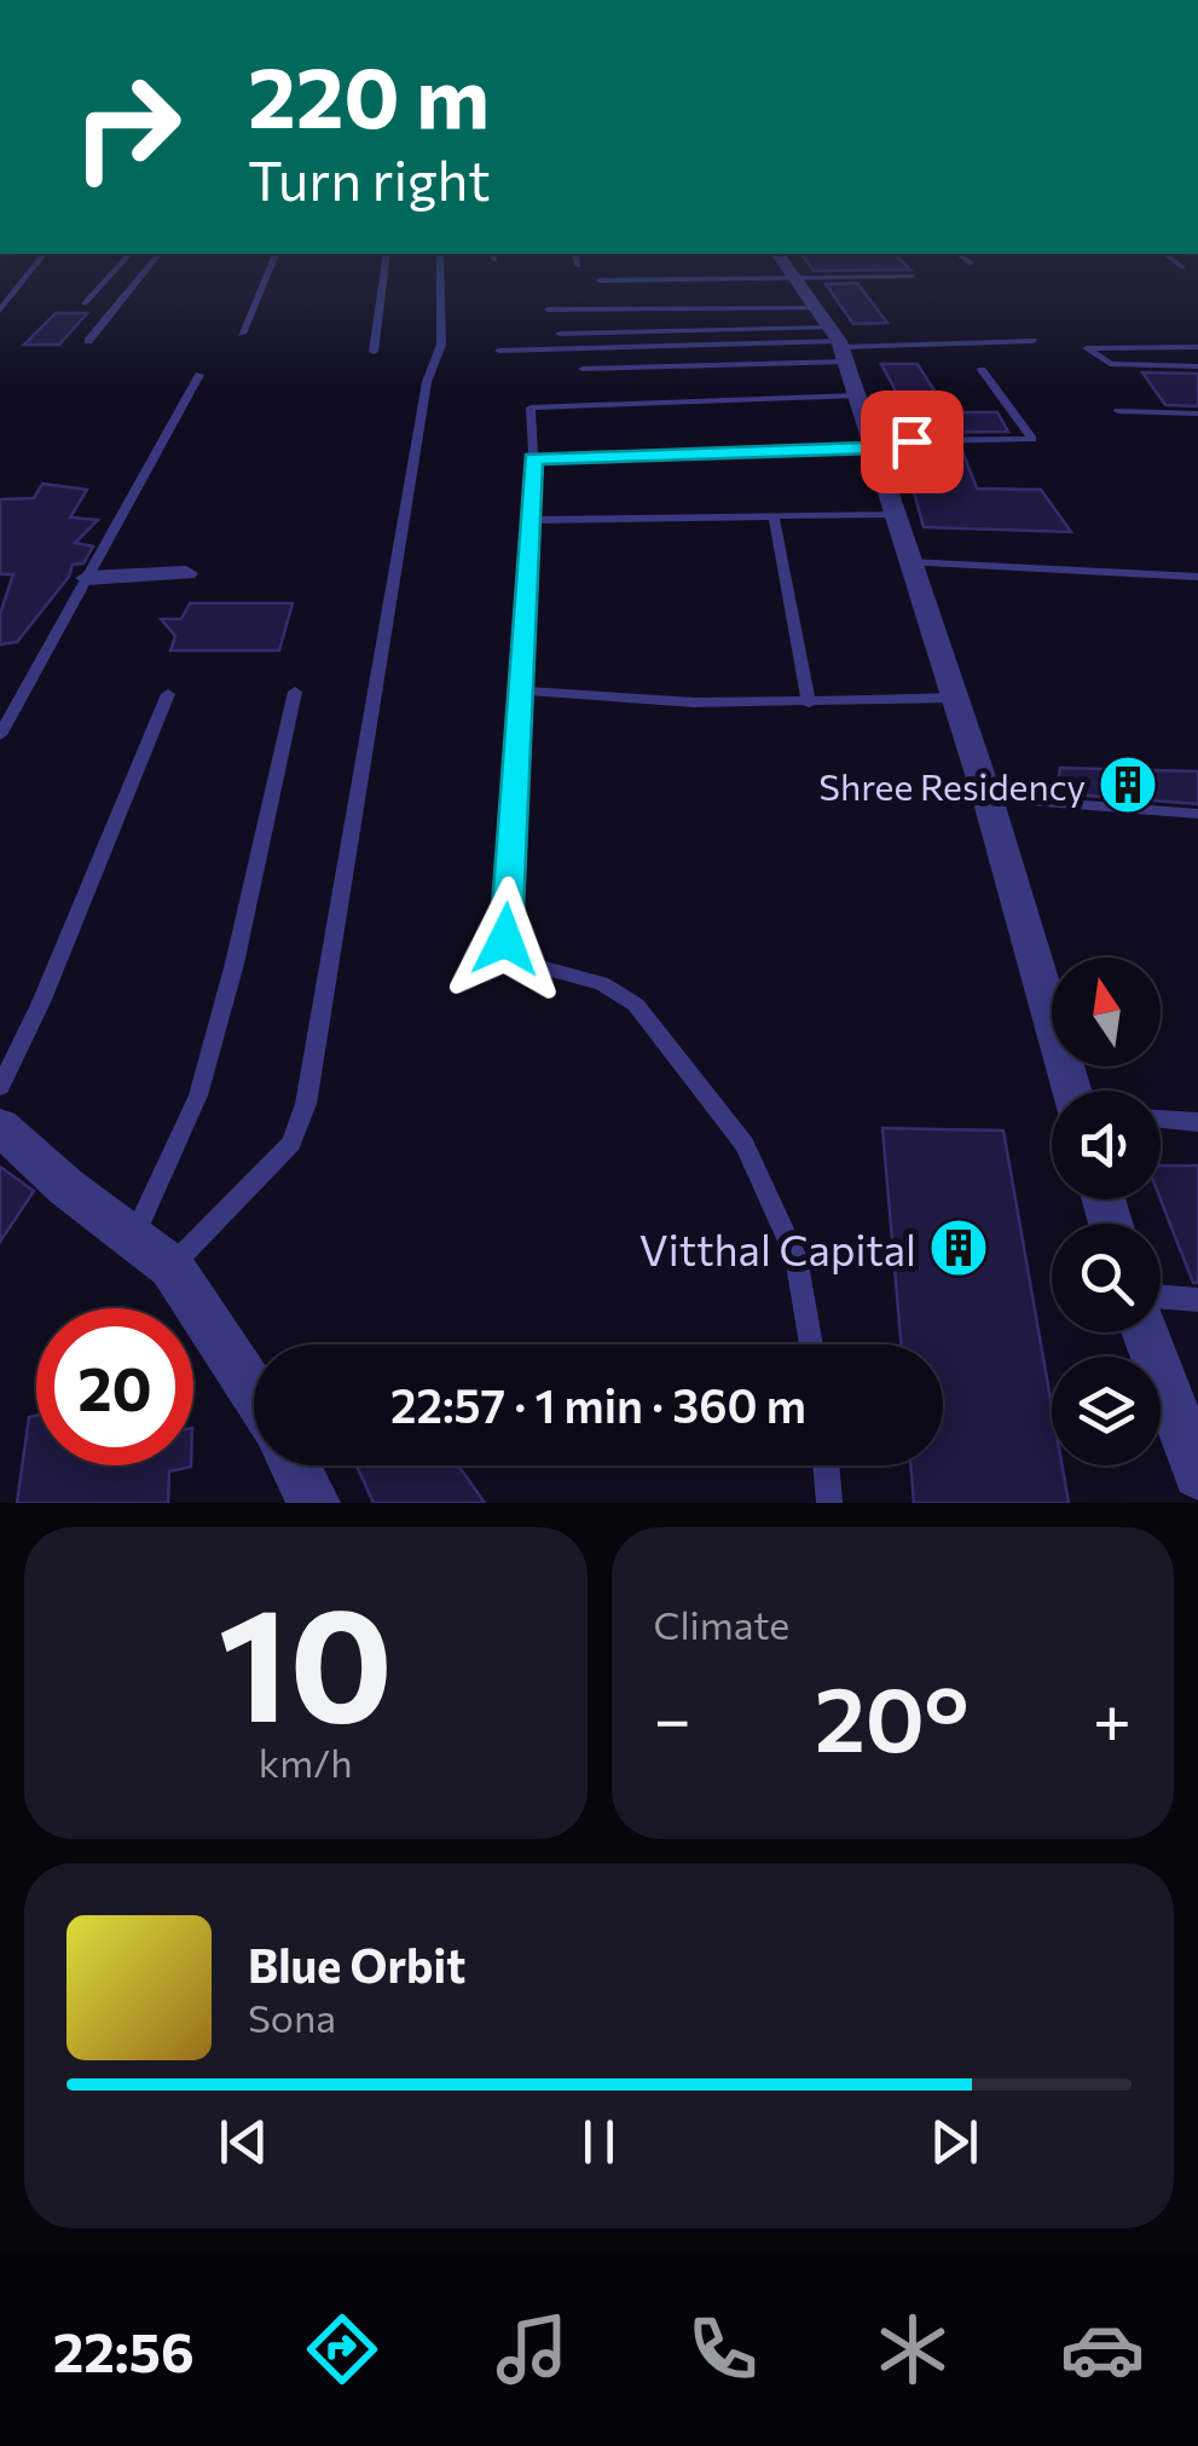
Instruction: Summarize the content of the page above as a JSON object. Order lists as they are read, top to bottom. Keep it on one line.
{"places":{"building":["Shree Residency","Vitthal Capital"]},"north":"top","page":{"turn":["220 m","Turn right"],"limit":"20","trip":"22:57 · 1 min · 360 m","tile":[["10","km/h"],"Climate"],"heat":["−","20°","+"],"song":["Blue Orbit","Sona"],"tabs":"22:56"}}
